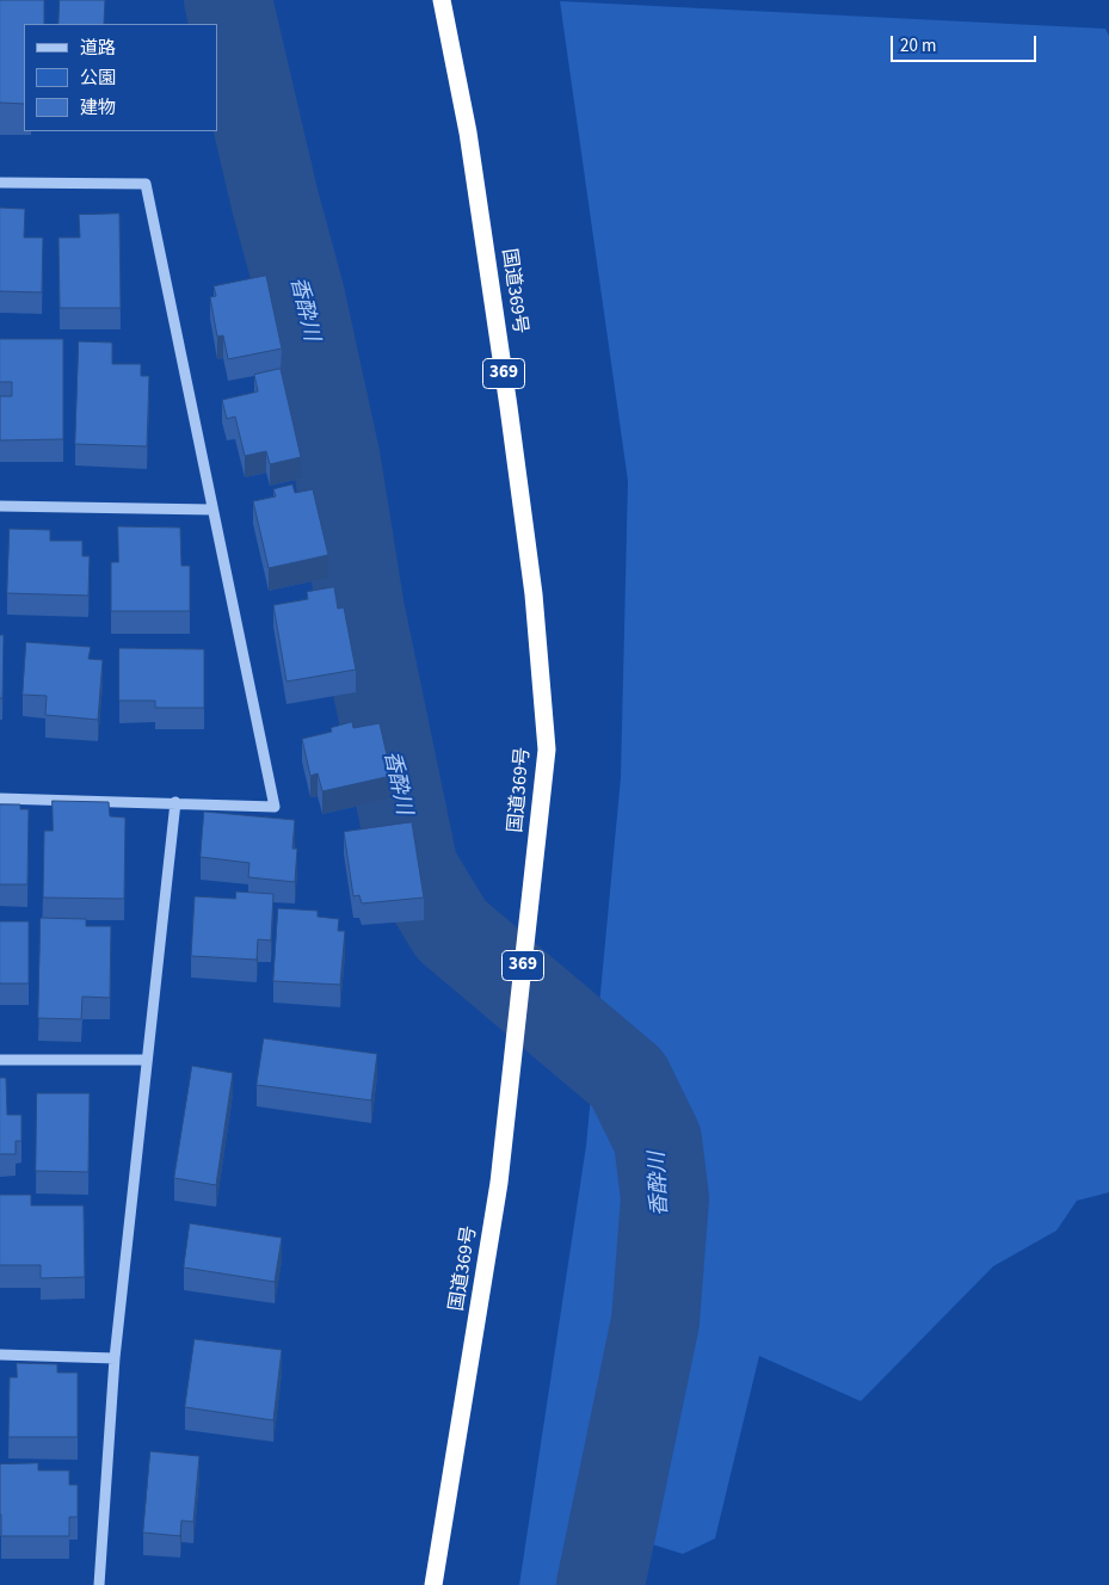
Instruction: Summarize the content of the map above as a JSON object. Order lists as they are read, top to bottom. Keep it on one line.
{"streets":{"highway":["国道369号","369"]},"water":["香酔川"],"legend":["道路","公園","建物"],"scale_bar":"20 m"}
